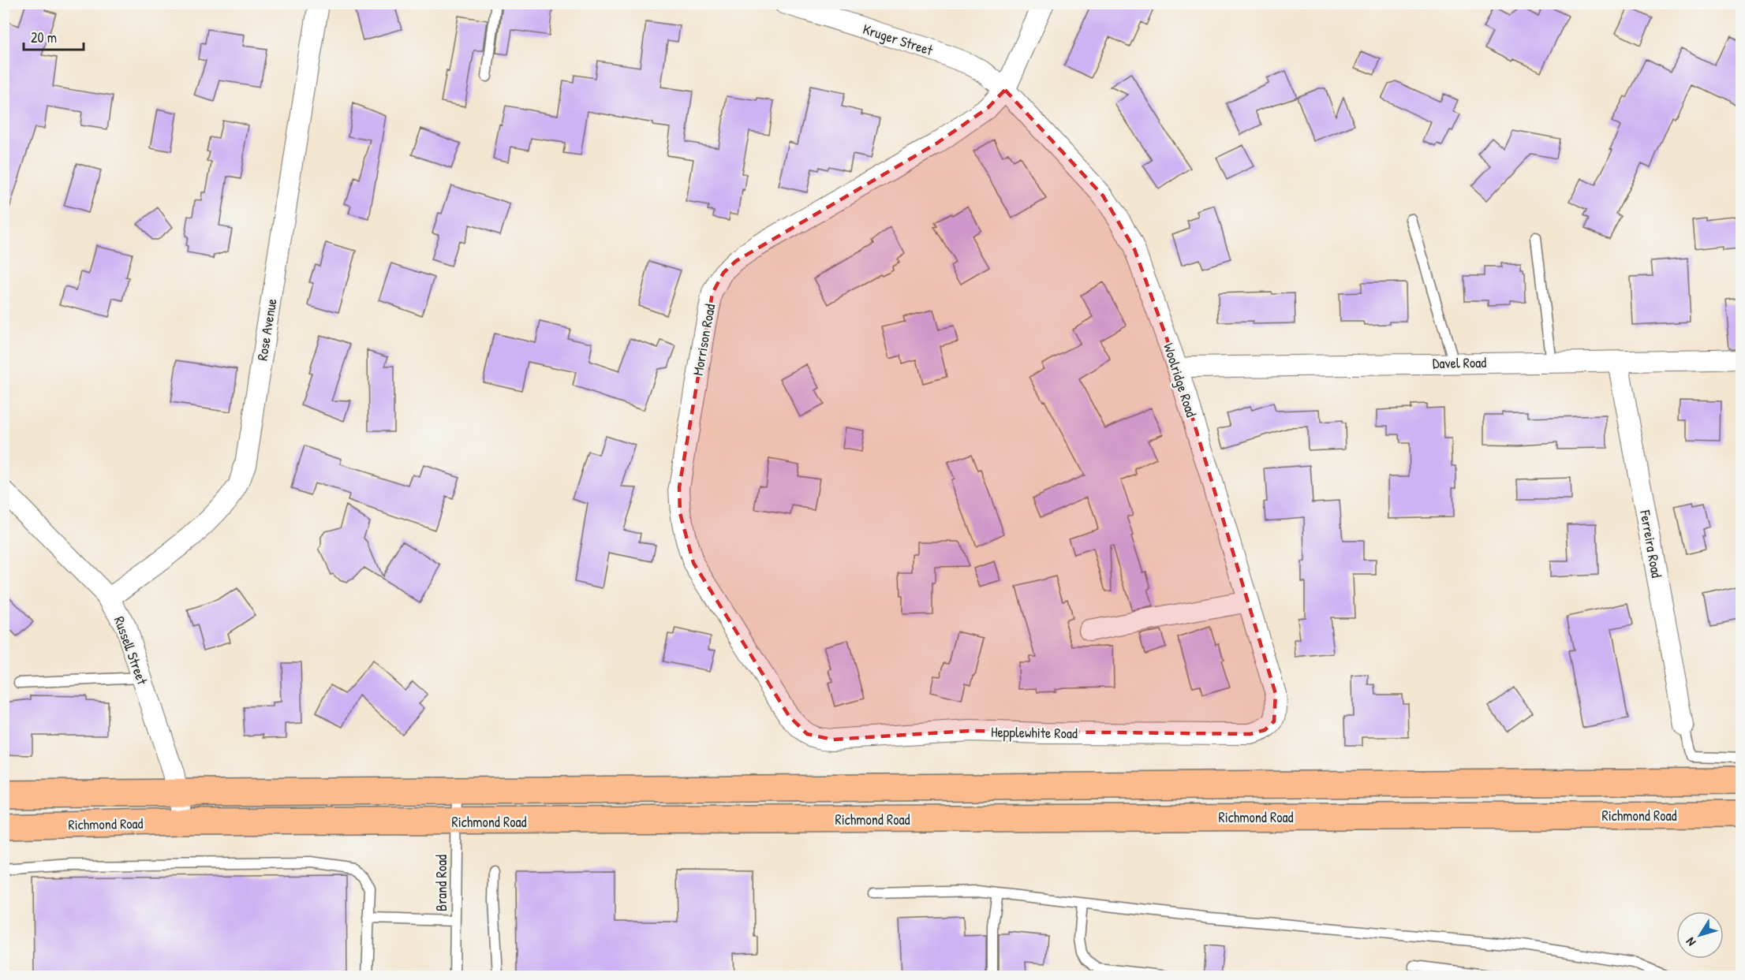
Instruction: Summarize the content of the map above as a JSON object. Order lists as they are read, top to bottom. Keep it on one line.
{"streets":{"highway":["Richmond Road"],"street":["Kruger Street","Rose Avenue","Morrison Road","Davel Road","Woolridge Road","Ferreira Road","Russell Street","Hepplewhite Road"],"lane":["Brand Road"]},"crossings":[["Kruger Street","Morrison Road"],["Kruger Street","Woolridge Road"],["Rose Avenue","Russell Street"],["Morrison Road","Woolridge Road"],["Morrison Road","Hepplewhite Road"],["Davel Road","Woolridge Road"],["Davel Road","Ferreira Road"],["Woolridge Road","Hepplewhite Road"],["Russell Street","Richmond Road"],["Richmond Road","Brand Road"]],"scale_bar":"20 m","north":"bottom left"}
